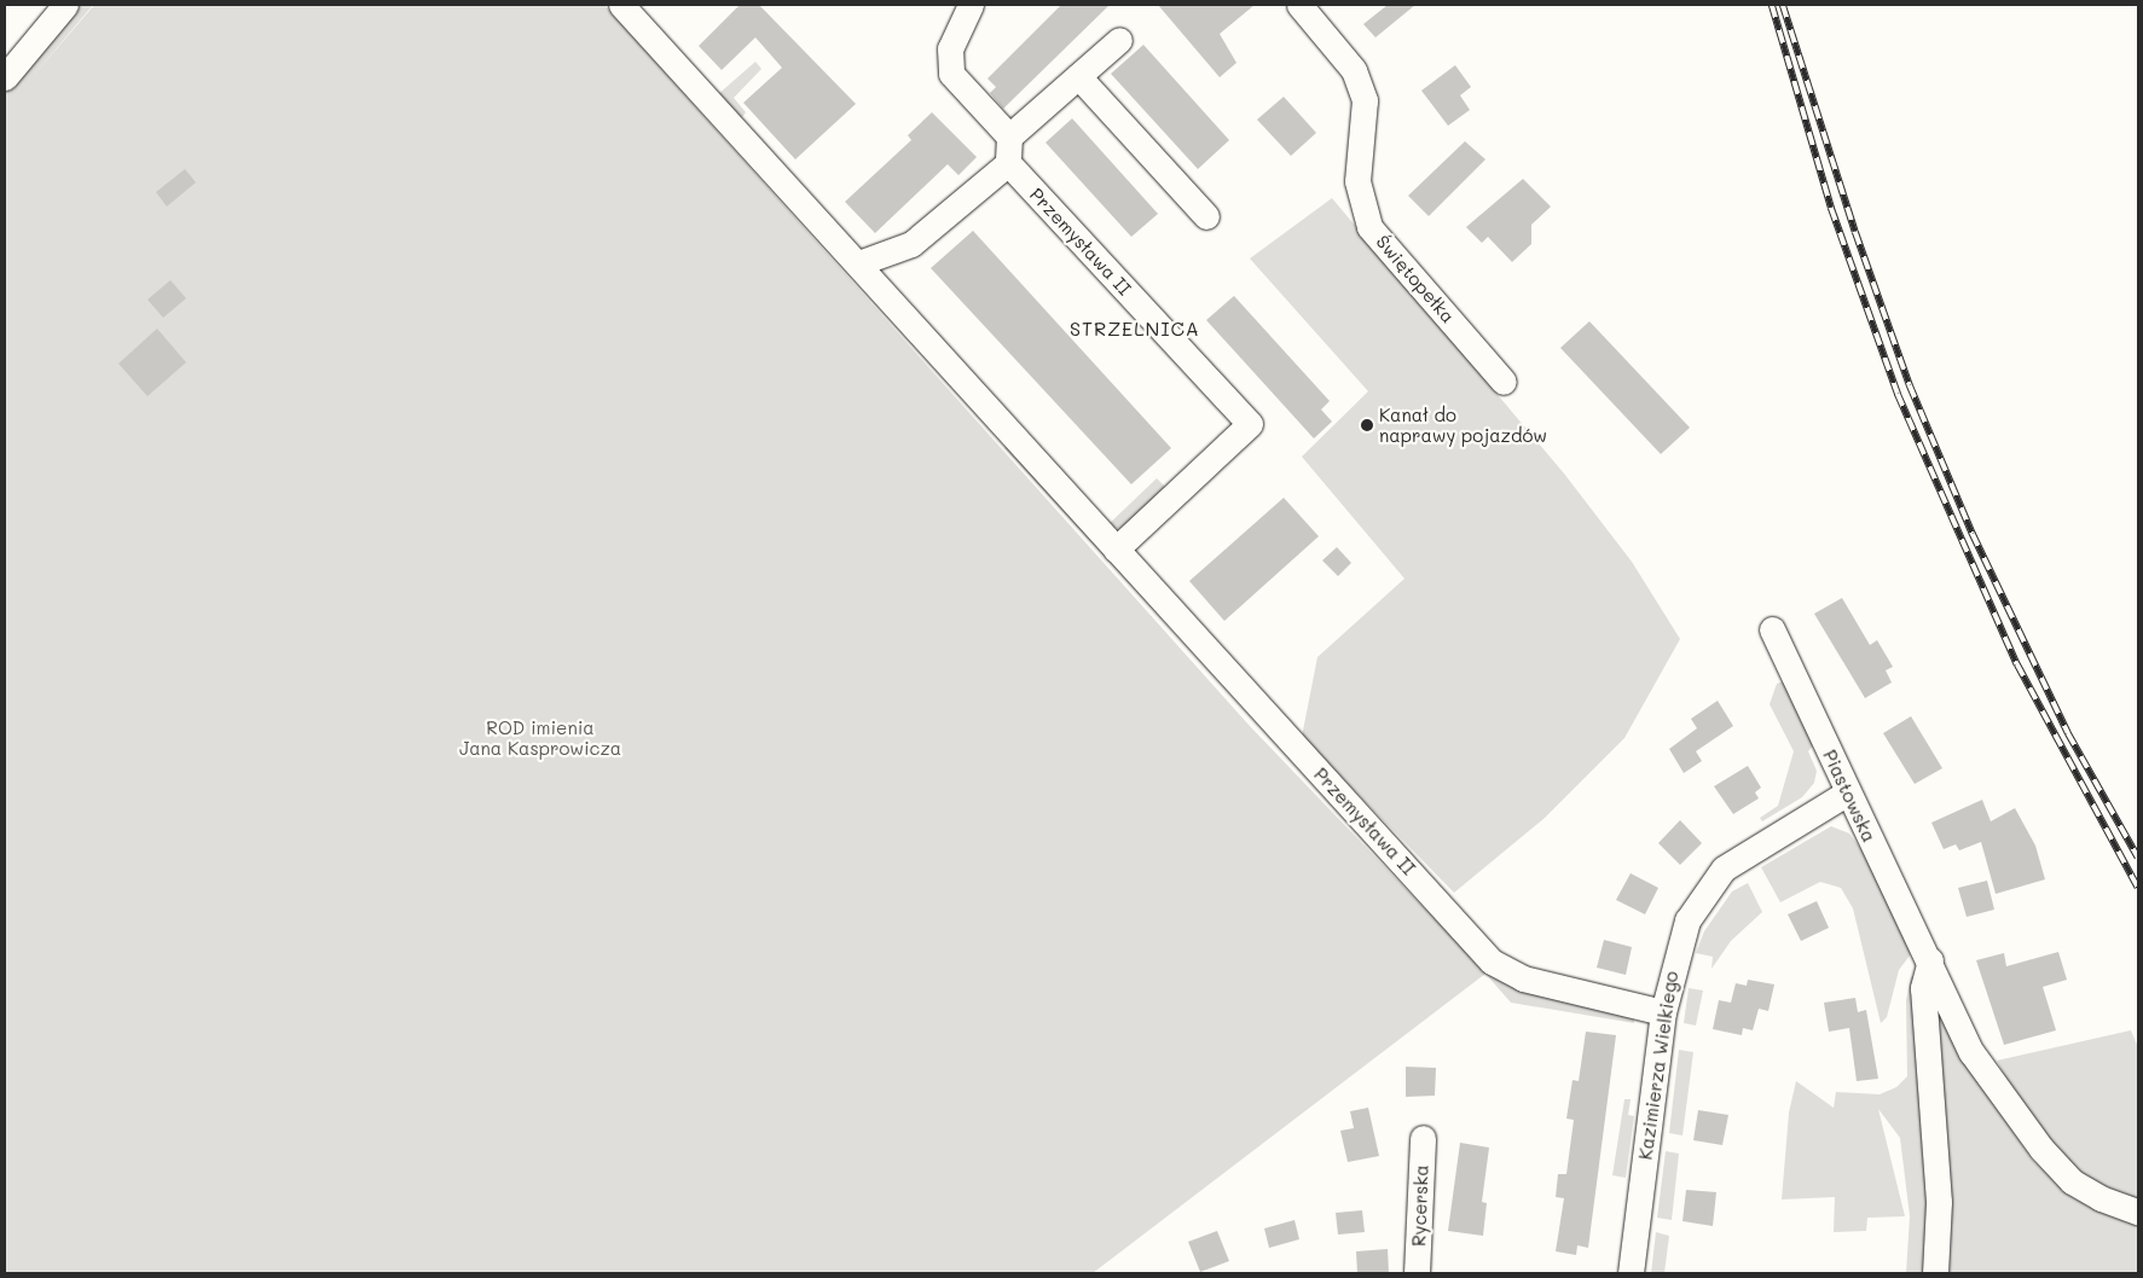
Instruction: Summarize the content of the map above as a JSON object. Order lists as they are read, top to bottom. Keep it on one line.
{"streets":{"street":["Przemysława II","Świętopełka","Piastowska","Kazimierza Wielkiego","Rycerska"]},"crossings":[["Przemysława II","Kazimierza Wielkiego"],["Piastowska","Kazimierza Wielkiego"]],"districts":["STRZELNICA"],"parks":["ROD imienia Jana Kasprowicza"],"places":["Kanał do naprawy pojazdów"]}
